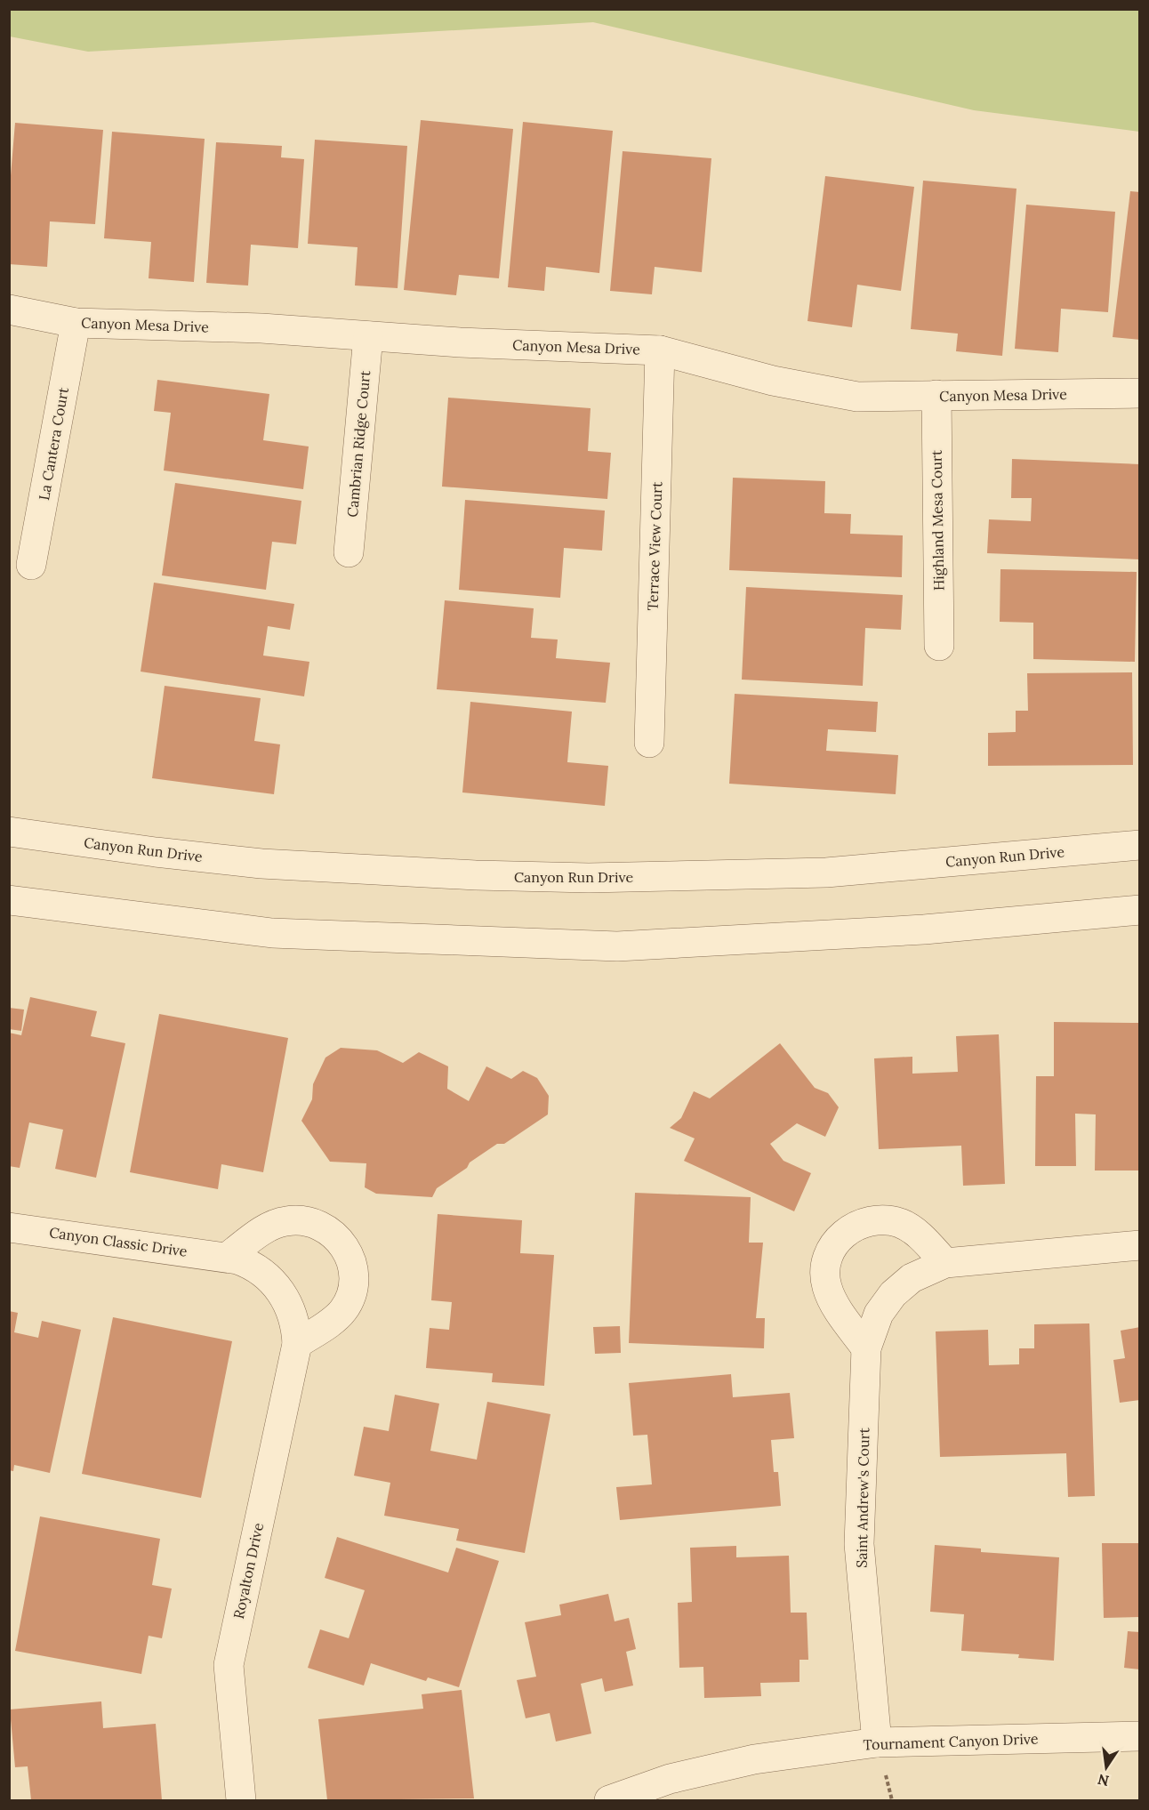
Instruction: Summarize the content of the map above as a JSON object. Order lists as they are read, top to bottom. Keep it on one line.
{"streets":{"street":["Canyon Mesa Drive","La Cantera Court","Cambrian Ridge Court","Highland Mesa Court","Terrace View Court","Canyon Run Drive","Canyon Classic Drive","Saint Andrew's Court","Royalton Drive","Tournament Canyon Drive"]},"crossings":[["Canyon Mesa Drive","La Cantera Court"],["Canyon Mesa Drive","Cambrian Ridge Court"],["Canyon Mesa Drive","Highland Mesa Court"],["Canyon Mesa Drive","Terrace View Court"],["Canyon Classic Drive","Royalton Drive"],["Saint Andrew's Court","Tournament Canyon Drive"]],"north":"bottom"}
